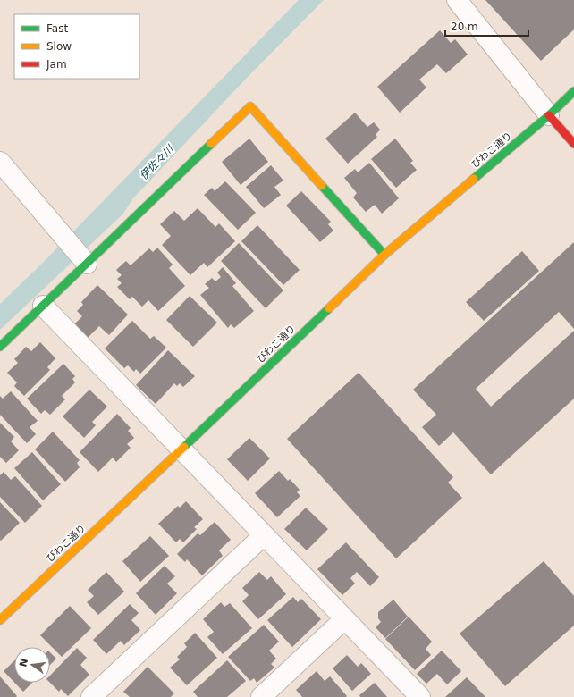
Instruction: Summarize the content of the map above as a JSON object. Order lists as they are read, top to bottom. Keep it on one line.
{"streets":{"street":["びわこ通り"]},"water":["伊佐々川"],"legend":["Fast","Slow","Jam"],"scale_bar":"20 m","north":"left"}
